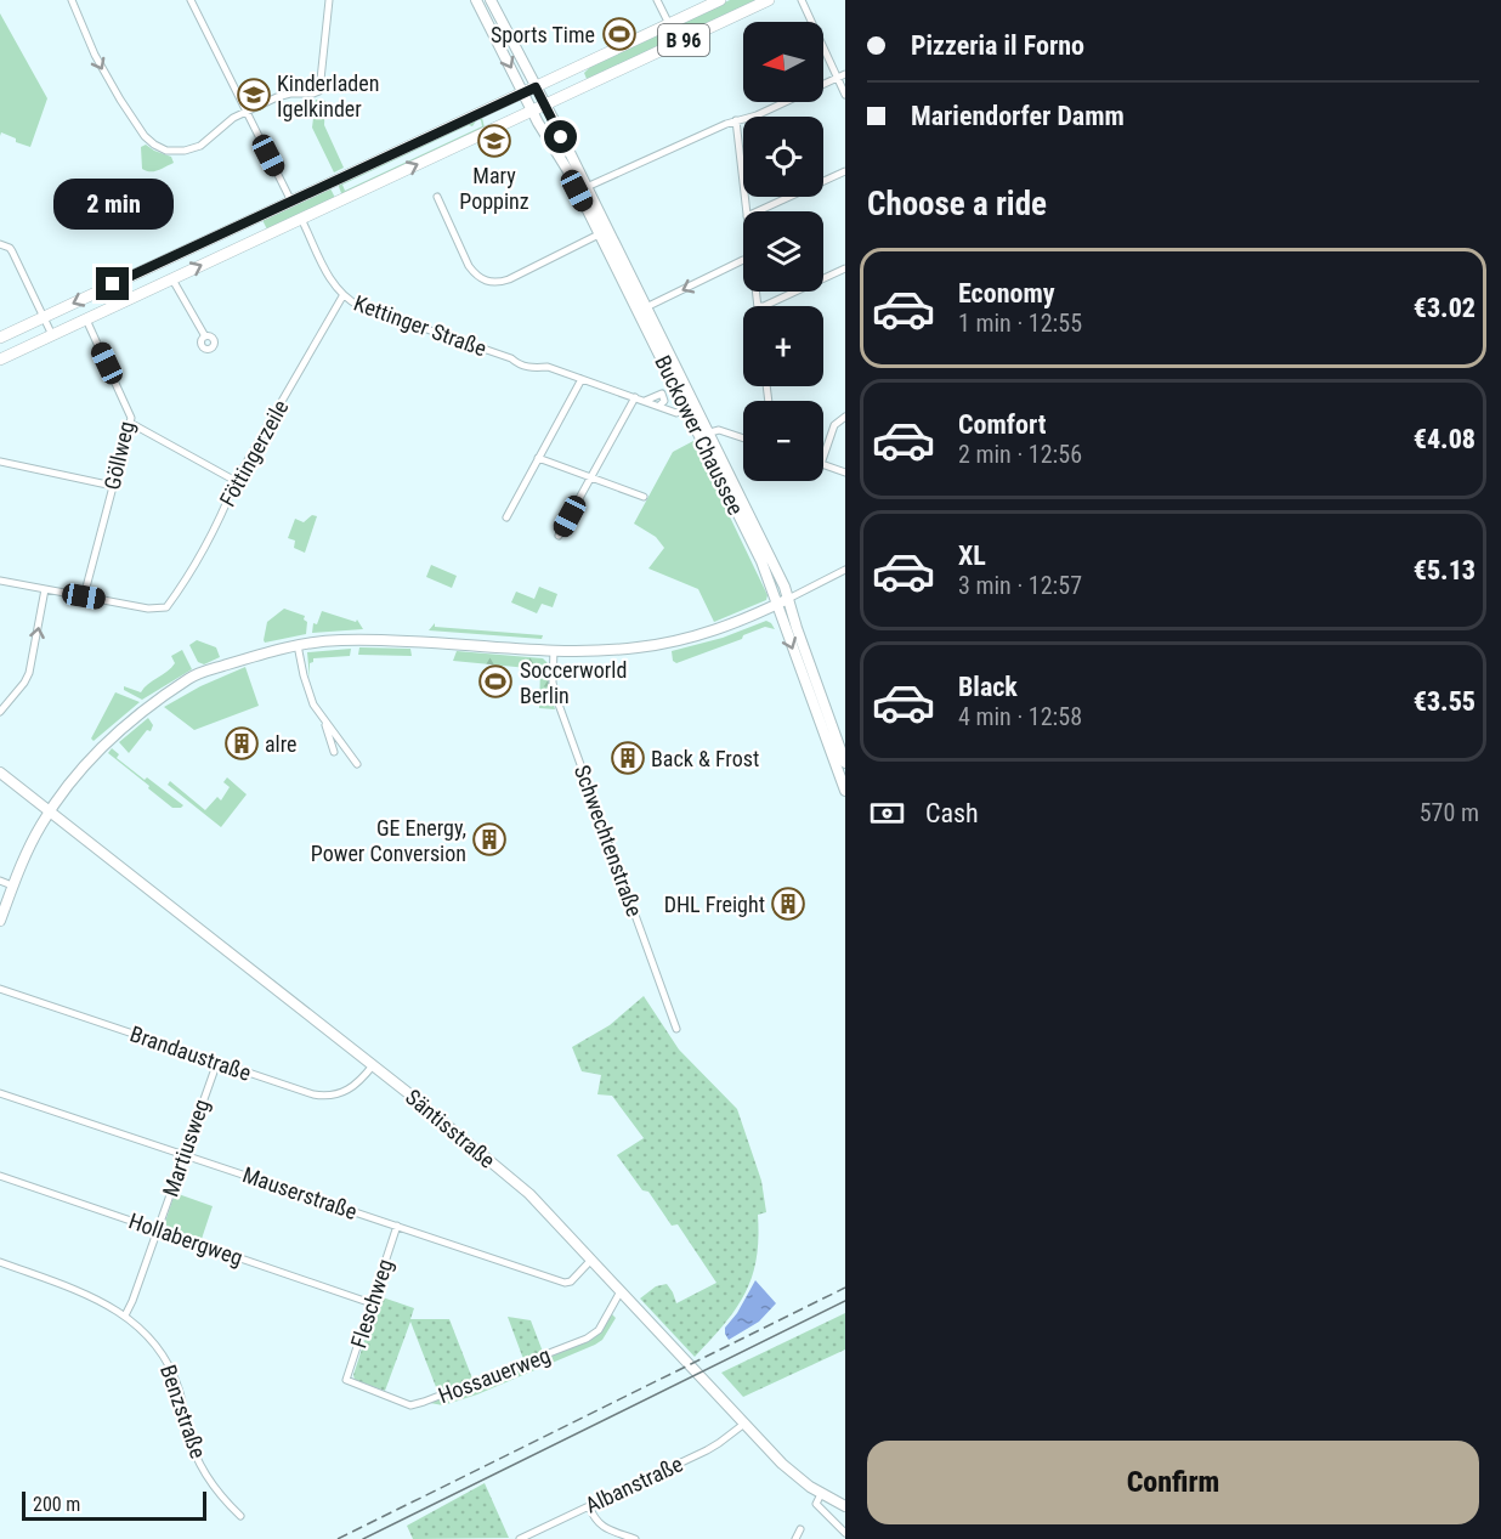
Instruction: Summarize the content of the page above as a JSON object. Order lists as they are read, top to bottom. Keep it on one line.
{"streets":{"main road":["B 96"],"street":["Kettinger Straße","Buckower Chaussee","Föttingerzeile","Göllweg","Schwechtenstraße","Brandaustraße","Säntisstraße","Martiusweg","Mauserstraße","Hollabergweg","Fleschweg","Hossauerweg","Benzstraße","Albanstraße"]},"crossings":[["B 96","Kettinger Straße"],["B 96","Buckower Chaussee"],["B 96","Göllweg"],["Kettinger Straße","Buckower Chaussee"],["Kettinger Straße","Föttingerzeile"],["Föttingerzeile","Göllweg"],["Brandaustraße","Säntisstraße"],["Brandaustraße","Martiusweg"],["Säntisstraße","Mauserstraße"],["Säntisstraße","Hossauerweg"],["Säntisstraße","Albanstraße"],["Martiusweg","Mauserstraße"],["Martiusweg","Hollabergweg"],["Martiusweg","Benzstraße"],["Mauserstraße","Fleschweg"],["Hollabergweg","Fleschweg"],["Fleschweg","Hossauerweg"]],"places":{"sports":["Sports Time","Soccerworld Berlin"],"school or university":["Kinderladen Igelkinder","Mary Poppinz"],"building":["alre","Back & Frost","GE Energy, Power Conversion","DHL Freight"]},"scale_bar":"200 m","north":"left","page":{"banner":["Pizzeria il Forno","Mariendorfer Damm"],"map_buttons":["+","−"],"heading":"Choose a ride","bubble":"2 min","list":[{"name":"Economy","note":"1 min · 12:55","value":"€3.02"},{"name":"Comfort","note":"2 min · 12:56","value":"€4.08"},{"name":"XL","note":"3 min · 12:57","value":"€5.13"},{"name":"Black","note":"4 min · 12:58","value":"€3.55"}],"pay":["Cash","570 m"],"buttons":"Confirm","scale":"200 m"}}
